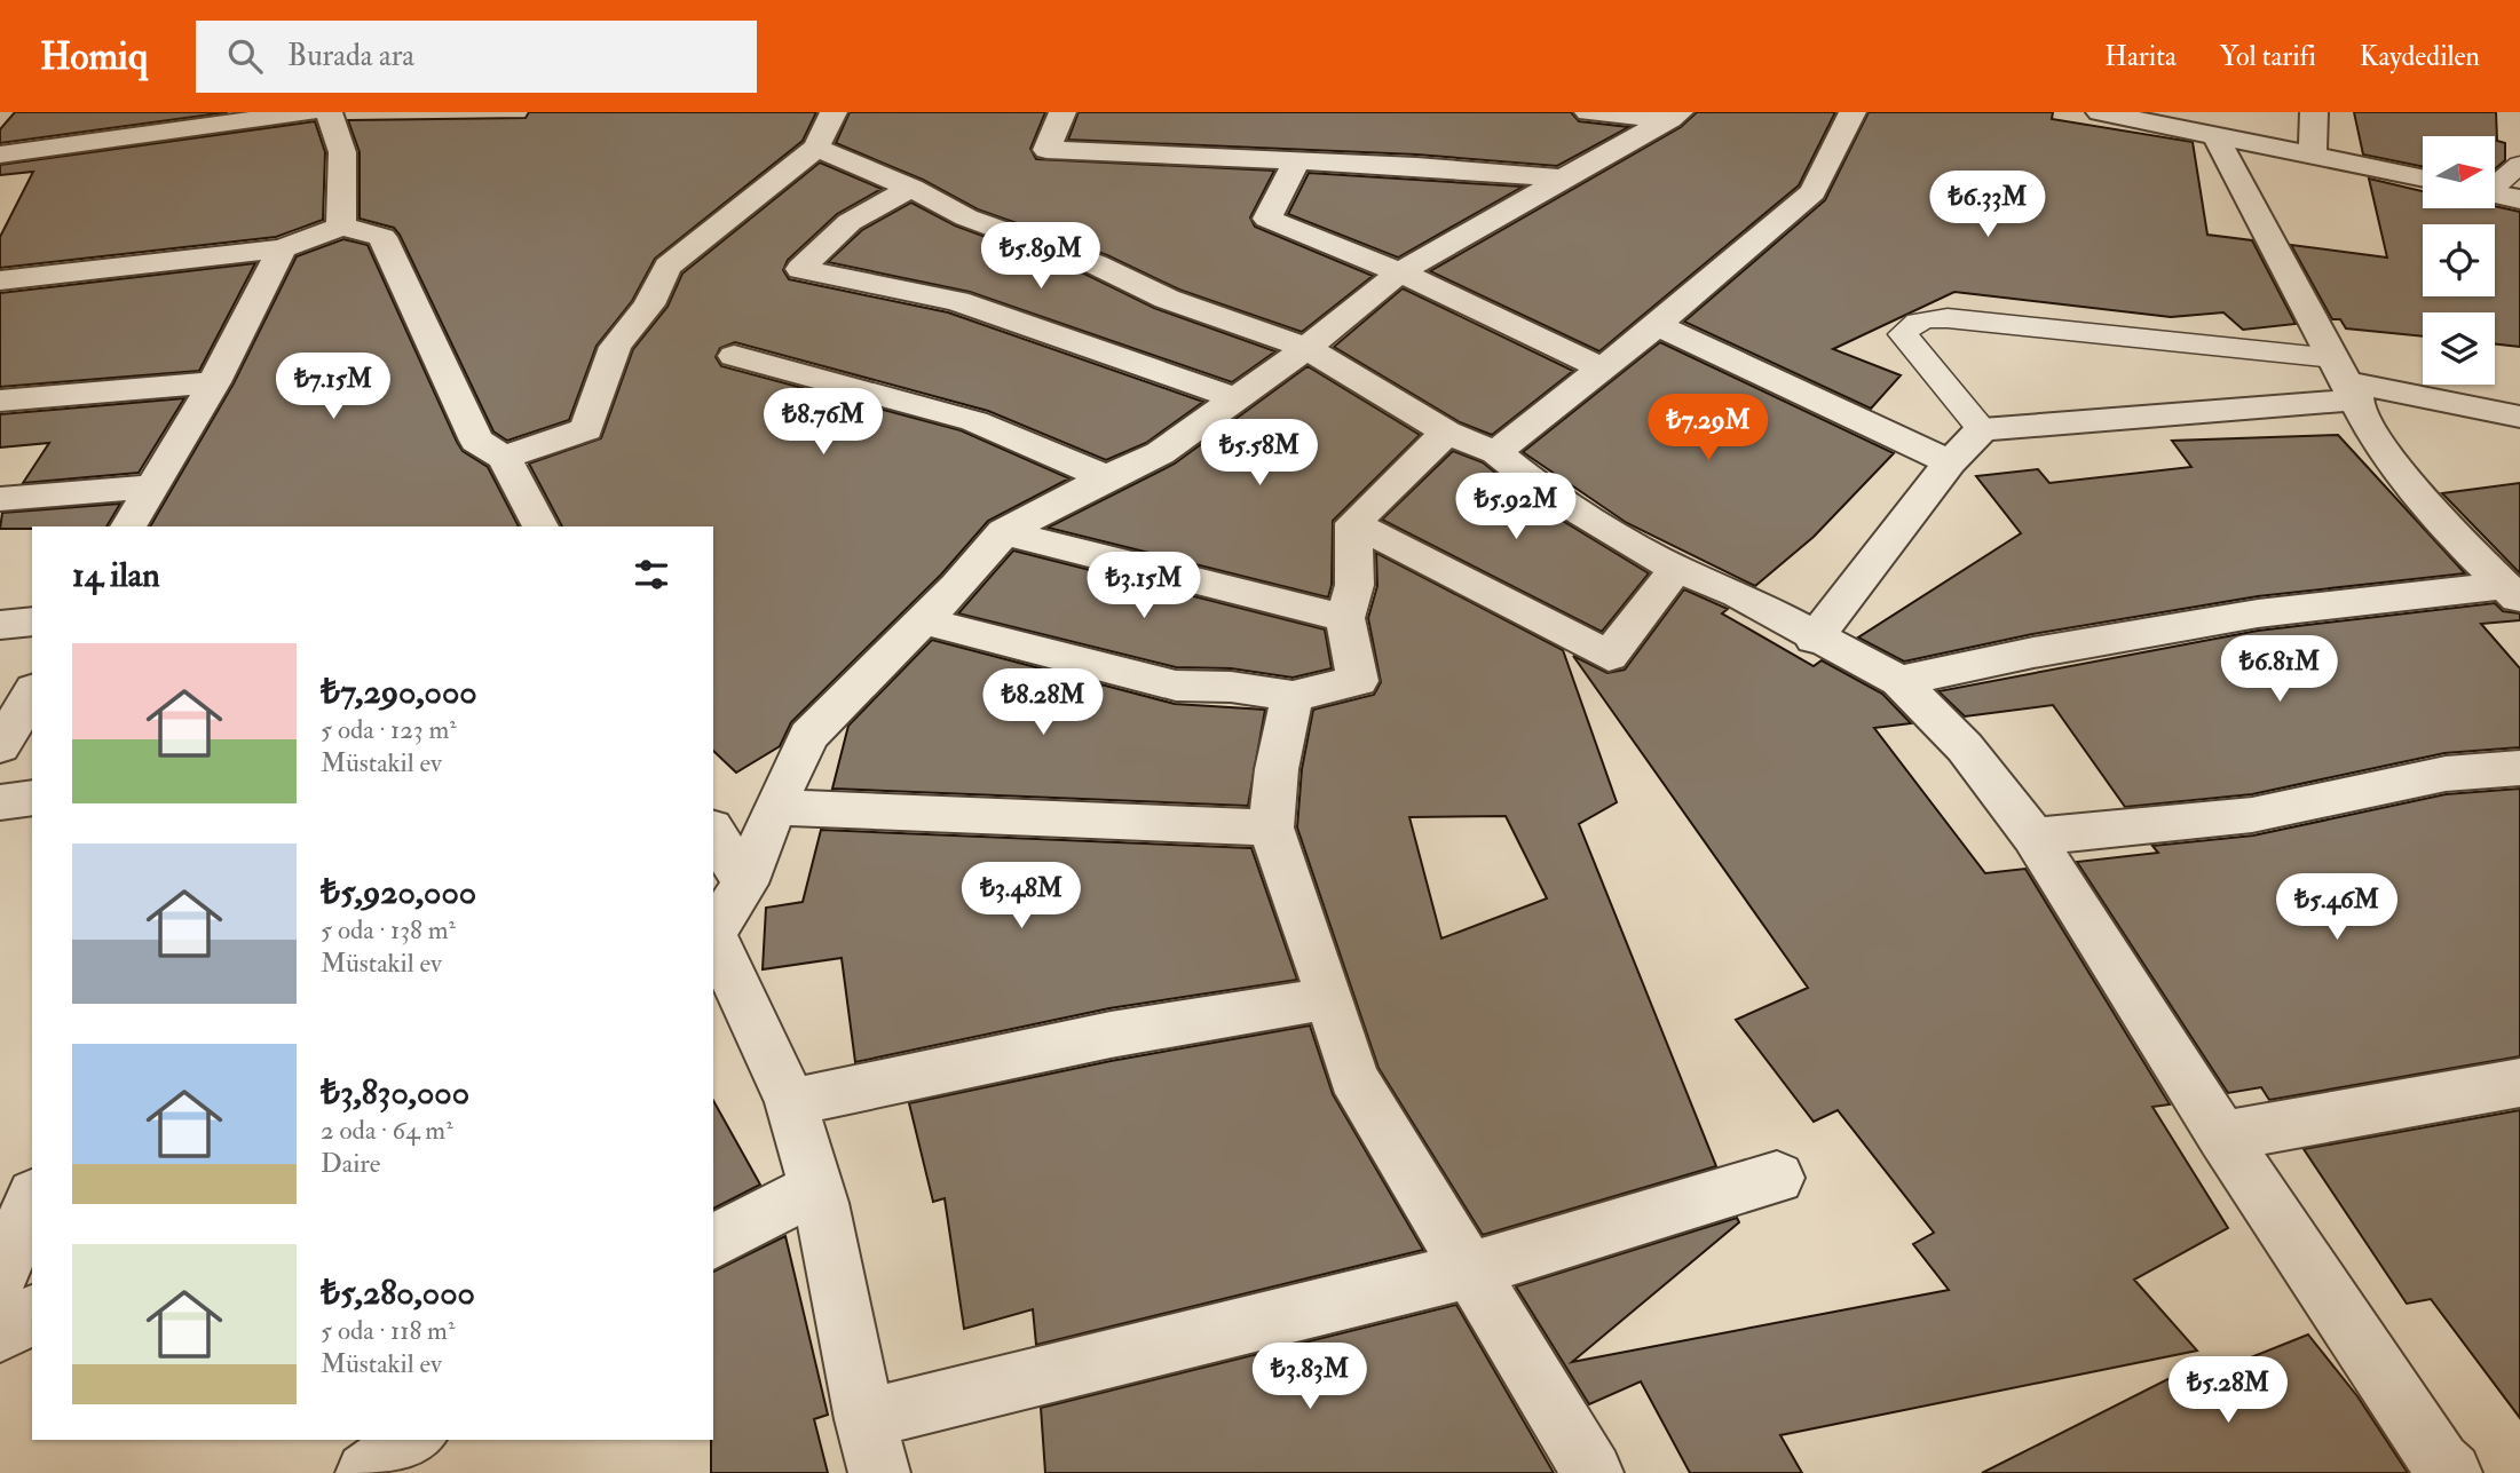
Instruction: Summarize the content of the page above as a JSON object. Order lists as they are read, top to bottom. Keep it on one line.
{"north":"right","page":{"header":"Homiq","search":"Burada ara","nav":["Harita","Yol tarifi","Kaydedilen"],"price":["₺6.33M","₺5.89M","₺7.15M","₺8.76M","₺7.29M","₺5.58M","₺5.92M","₺3.15M","₺6.81M","₺8.28M","₺3.48M","₺5.46M","₺3.83M","₺5.28M"],"heading":"14 ilan","list":[{"name":"₺7,290,000","note":"5 oda · 123 m² · Müstakil ev"},{"name":"₺5,920,000","note":"5 oda · 138 m² · Müstakil ev"},{"name":"₺3,830,000","note":"2 oda · 64 m² · Daire"},{"name":"₺5,280,000","note":"5 oda · 118 m² · Müstakil ev"}]}}
